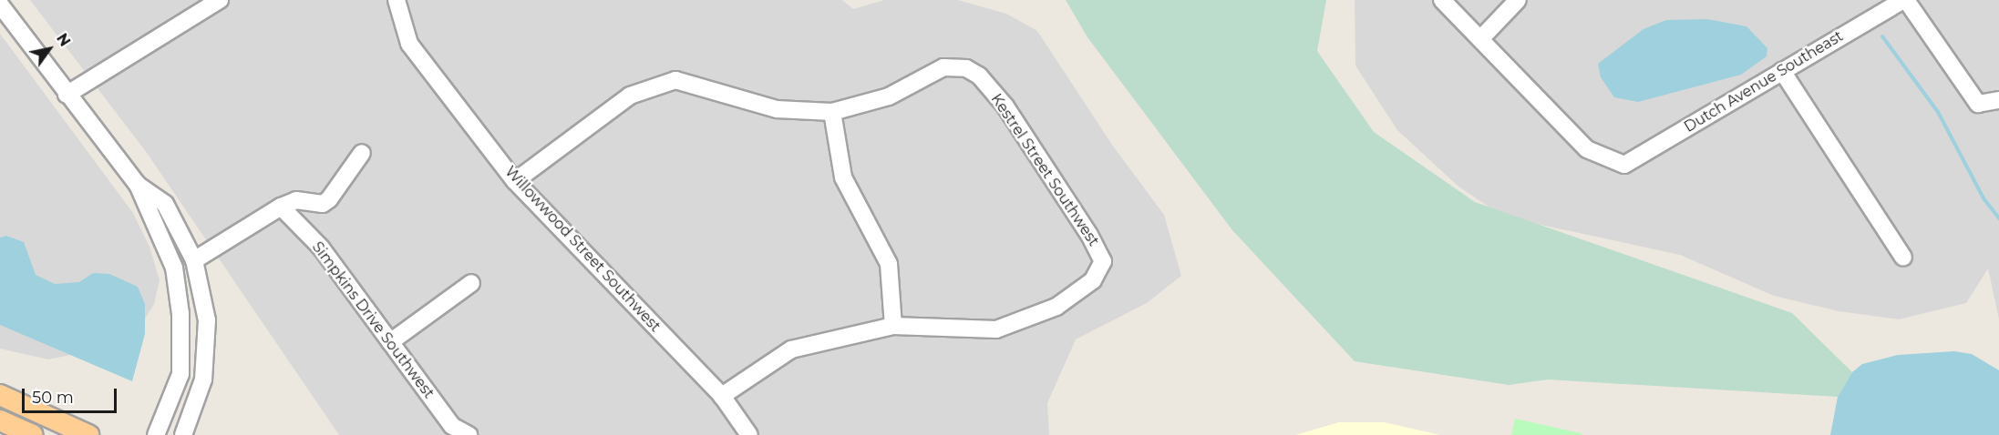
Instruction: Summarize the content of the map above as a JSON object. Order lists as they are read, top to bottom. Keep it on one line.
{"streets":{"street":["Dutch Avenue Southeast","Kestrel Street Southwest","Willowwood Street Southwest","Simpkins Drive Southwest"]},"scale_bar":"50 m","north":"top right"}
